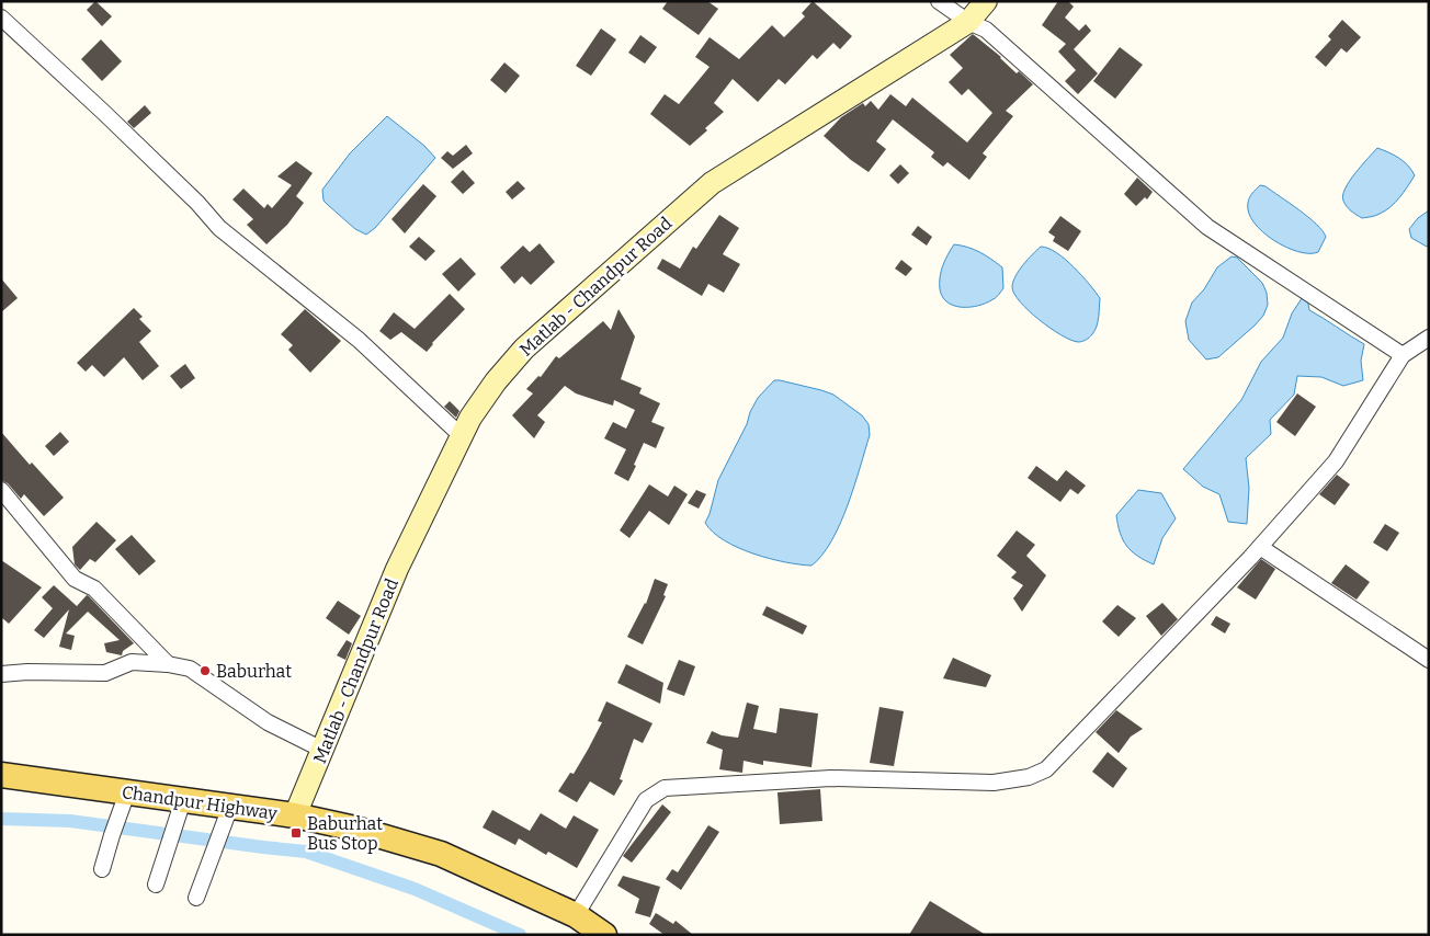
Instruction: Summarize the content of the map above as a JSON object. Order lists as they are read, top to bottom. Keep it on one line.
{"streets":{"main road":["Matlab - Chandpur Road","Chandpur Highway"]},"crossings":[["Matlab - Chandpur Road","Chandpur Highway"]],"places":{"other":["Baburhat"],"transit":["Baburhat Bus Stop"]}}
